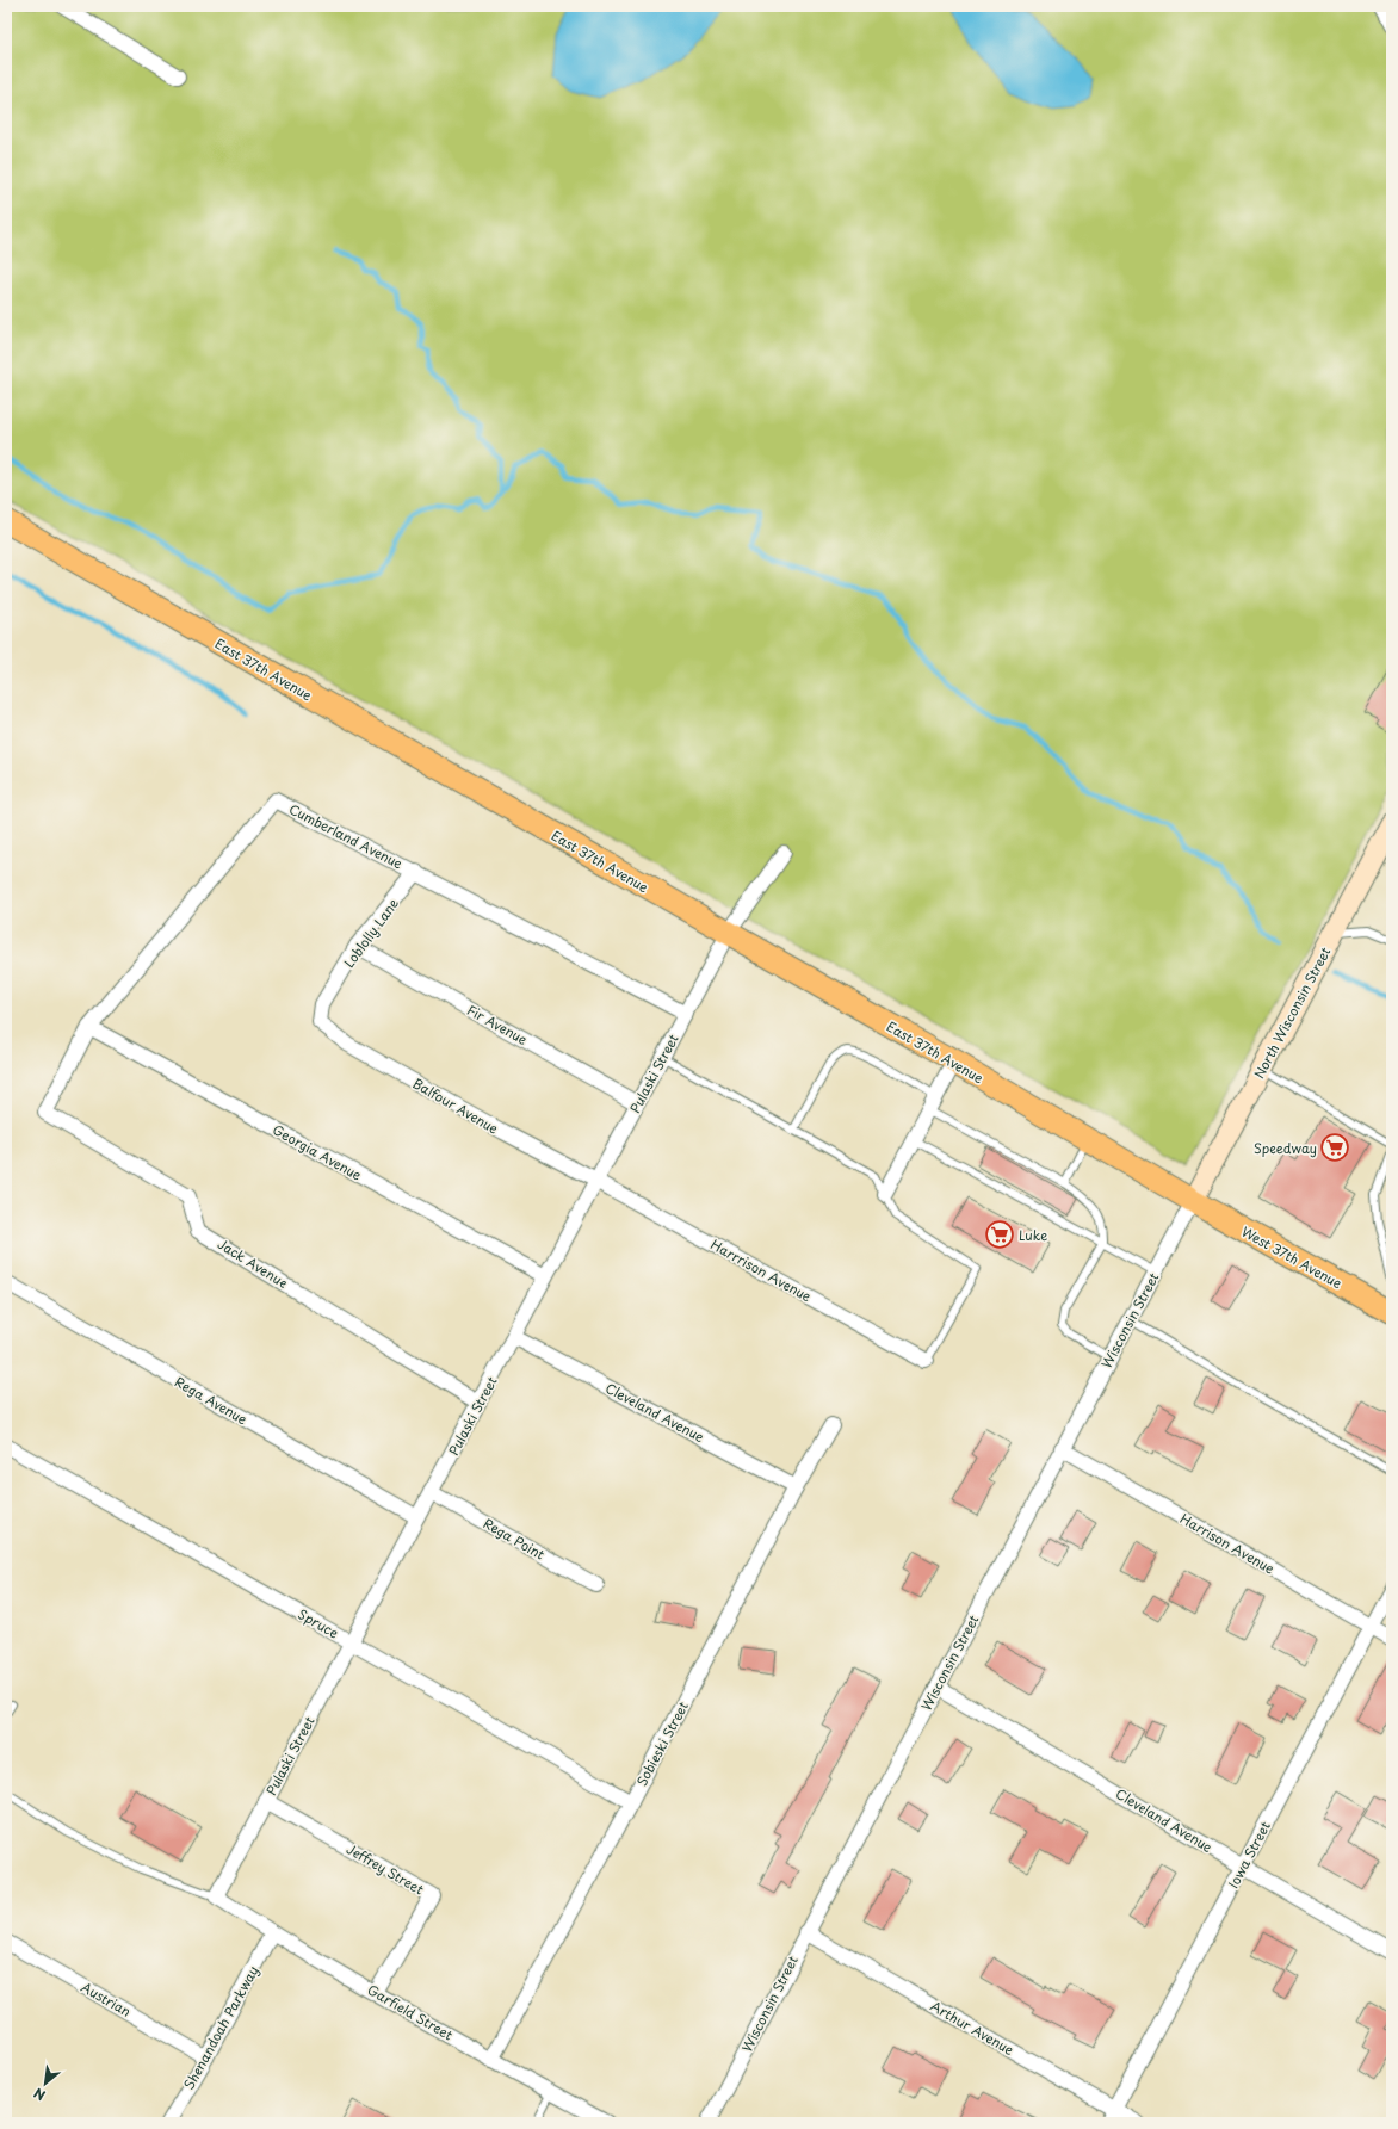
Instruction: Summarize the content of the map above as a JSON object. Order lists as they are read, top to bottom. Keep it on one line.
{"streets":{"main road":["East 37th Avenue","West 37th Avenue"],"street":["Cumberland Avenue","Loblolly Lane","North Wisconsin Street","Fir Avenue","Pulaski Street","Balfour Avenue","Georgia Avenue","Jack Avenue","Harrrison Avenue","Wisconsin Street","Rega Avenue","Cleveland Avenue","Rega Point","Harrison Avenue","Spruce","Sobieski Street","Iowa Street","Jeffrey Street","Austrian","Garfield Street","Shenandoah Parkway","Arthur Avenue"]},"crossings":[["East 37th Avenue","North Wisconsin Street"],["East 37th Avenue","Pulaski Street"],["East 37th Avenue","West 37th Avenue"],["East 37th Avenue","Wisconsin Street"],["Cumberland Avenue","Loblolly Lane"],["Cumberland Avenue","Pulaski Street"],["Cumberland Avenue","Georgia Avenue"],["Cumberland Avenue","Jack Avenue"],["Loblolly Lane","Fir Avenue"],["Loblolly Lane","Balfour Avenue"],["North Wisconsin Street","West 37th Avenue"],["North Wisconsin Street","Wisconsin Street"],["Fir Avenue","Pulaski Street"],["Pulaski Street","Balfour Avenue"],["Pulaski Street","Georgia Avenue"],["Pulaski Street","Jack Avenue"],["Pulaski Street","Harrrison Avenue"],["Pulaski Street","Rega Avenue"],["Pulaski Street","Cleveland Avenue"],["Pulaski Street","Rega Point"],["Pulaski Street","Spruce"],["Pulaski Street","Jeffrey Street"],["Pulaski Street","Garfield Street"],["Balfour Avenue","Harrrison Avenue"],["West 37th Avenue","Wisconsin Street"],["Wisconsin Street","Cleveland Avenue"],["Wisconsin Street","Harrison Avenue"],["Wisconsin Street","Arthur Avenue"],["Cleveland Avenue","Sobieski Street"],["Cleveland Avenue","Iowa Street"],["Harrison Avenue","Iowa Street"],["Spruce","Sobieski Street"],["Sobieski Street","Garfield Street"],["Iowa Street","Arthur Avenue"],["Jeffrey Street","Garfield Street"],["Austrian","Shenandoah Parkway"],["Garfield Street","Shenandoah Parkway"]],"places":{"supermarket":["Speedway","Luke"]},"north":"bottom left"}
